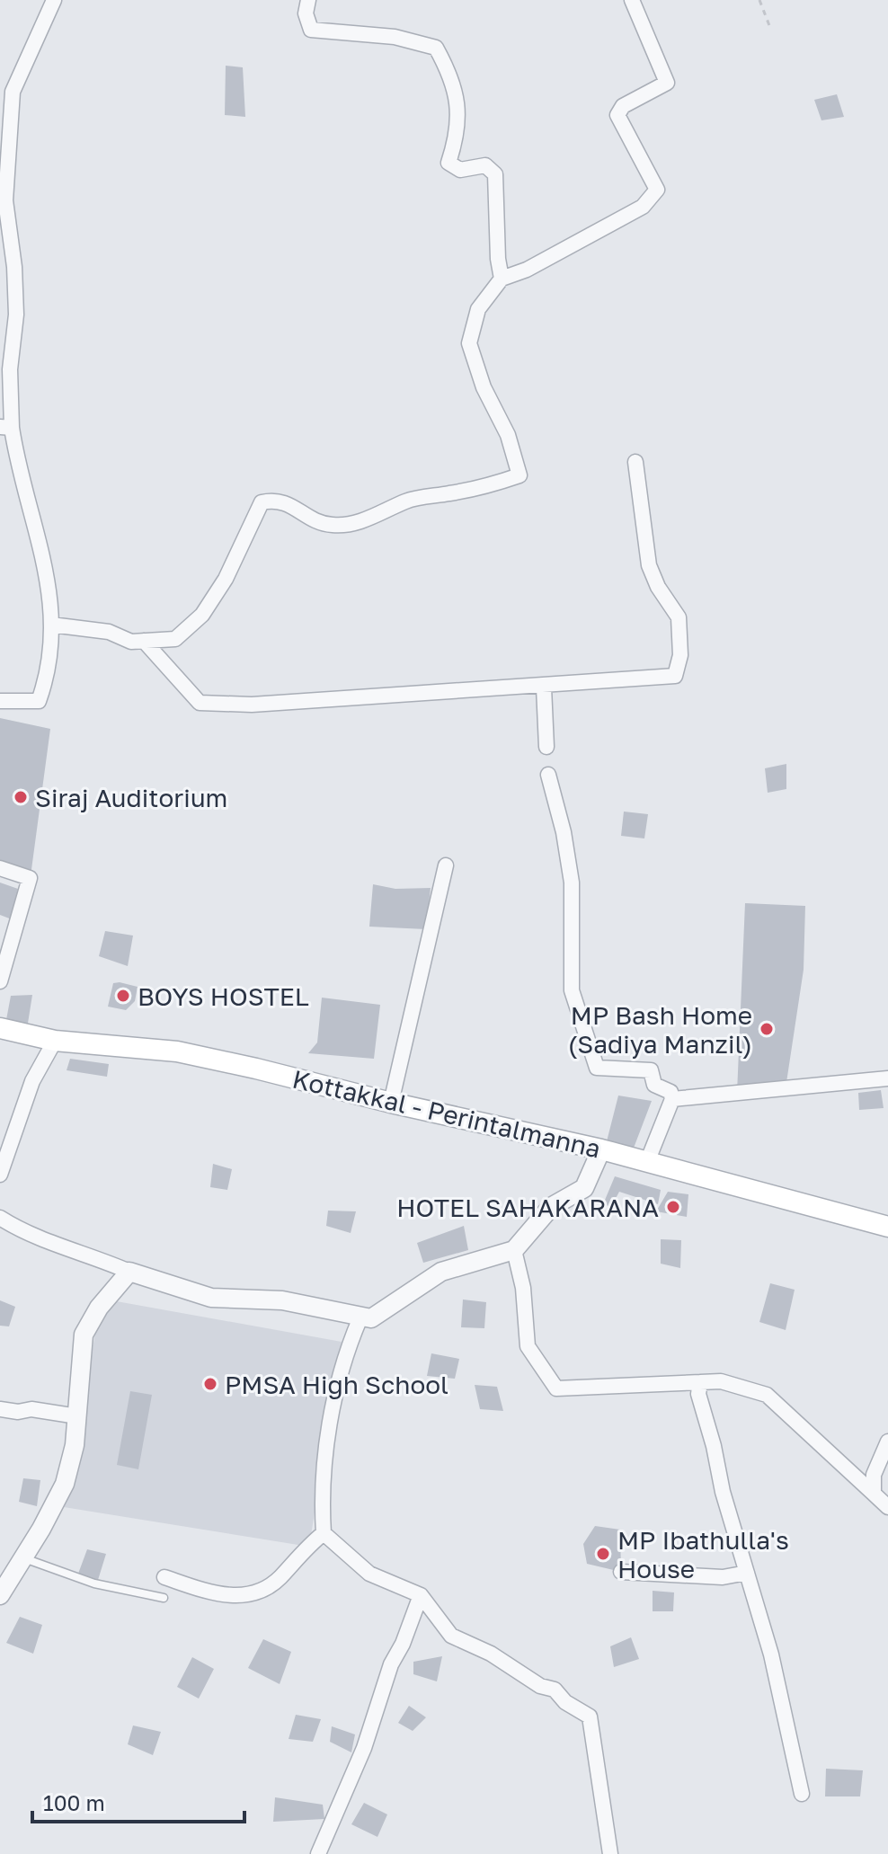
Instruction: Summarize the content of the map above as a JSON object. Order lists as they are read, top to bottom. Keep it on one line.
{"streets":{"main road":["Kottakkal - Perintalmanna"]},"places":["Siraj Auditorium","BOYS HOSTEL","MP Bash Home (Sadiya Manzil)","HOTEL SAHAKARANA","PMSA High School","MP Ibathulla's House"],"scale_bar":"100 m"}
